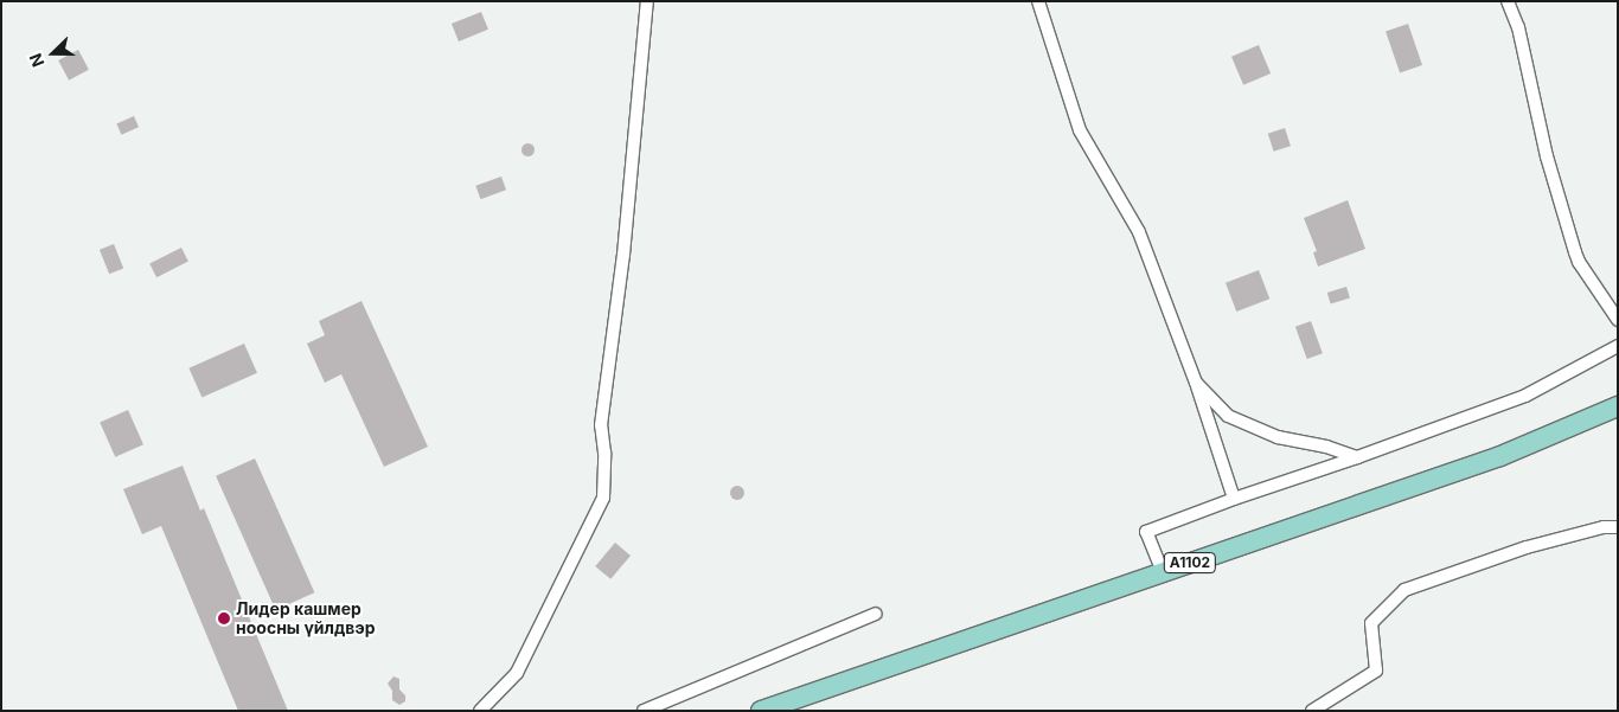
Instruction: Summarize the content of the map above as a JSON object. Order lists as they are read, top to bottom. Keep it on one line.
{"streets":{"main road":["A1102"]},"places":["Лидер кашмер ноосны үйлдвэр"],"north":"left"}
